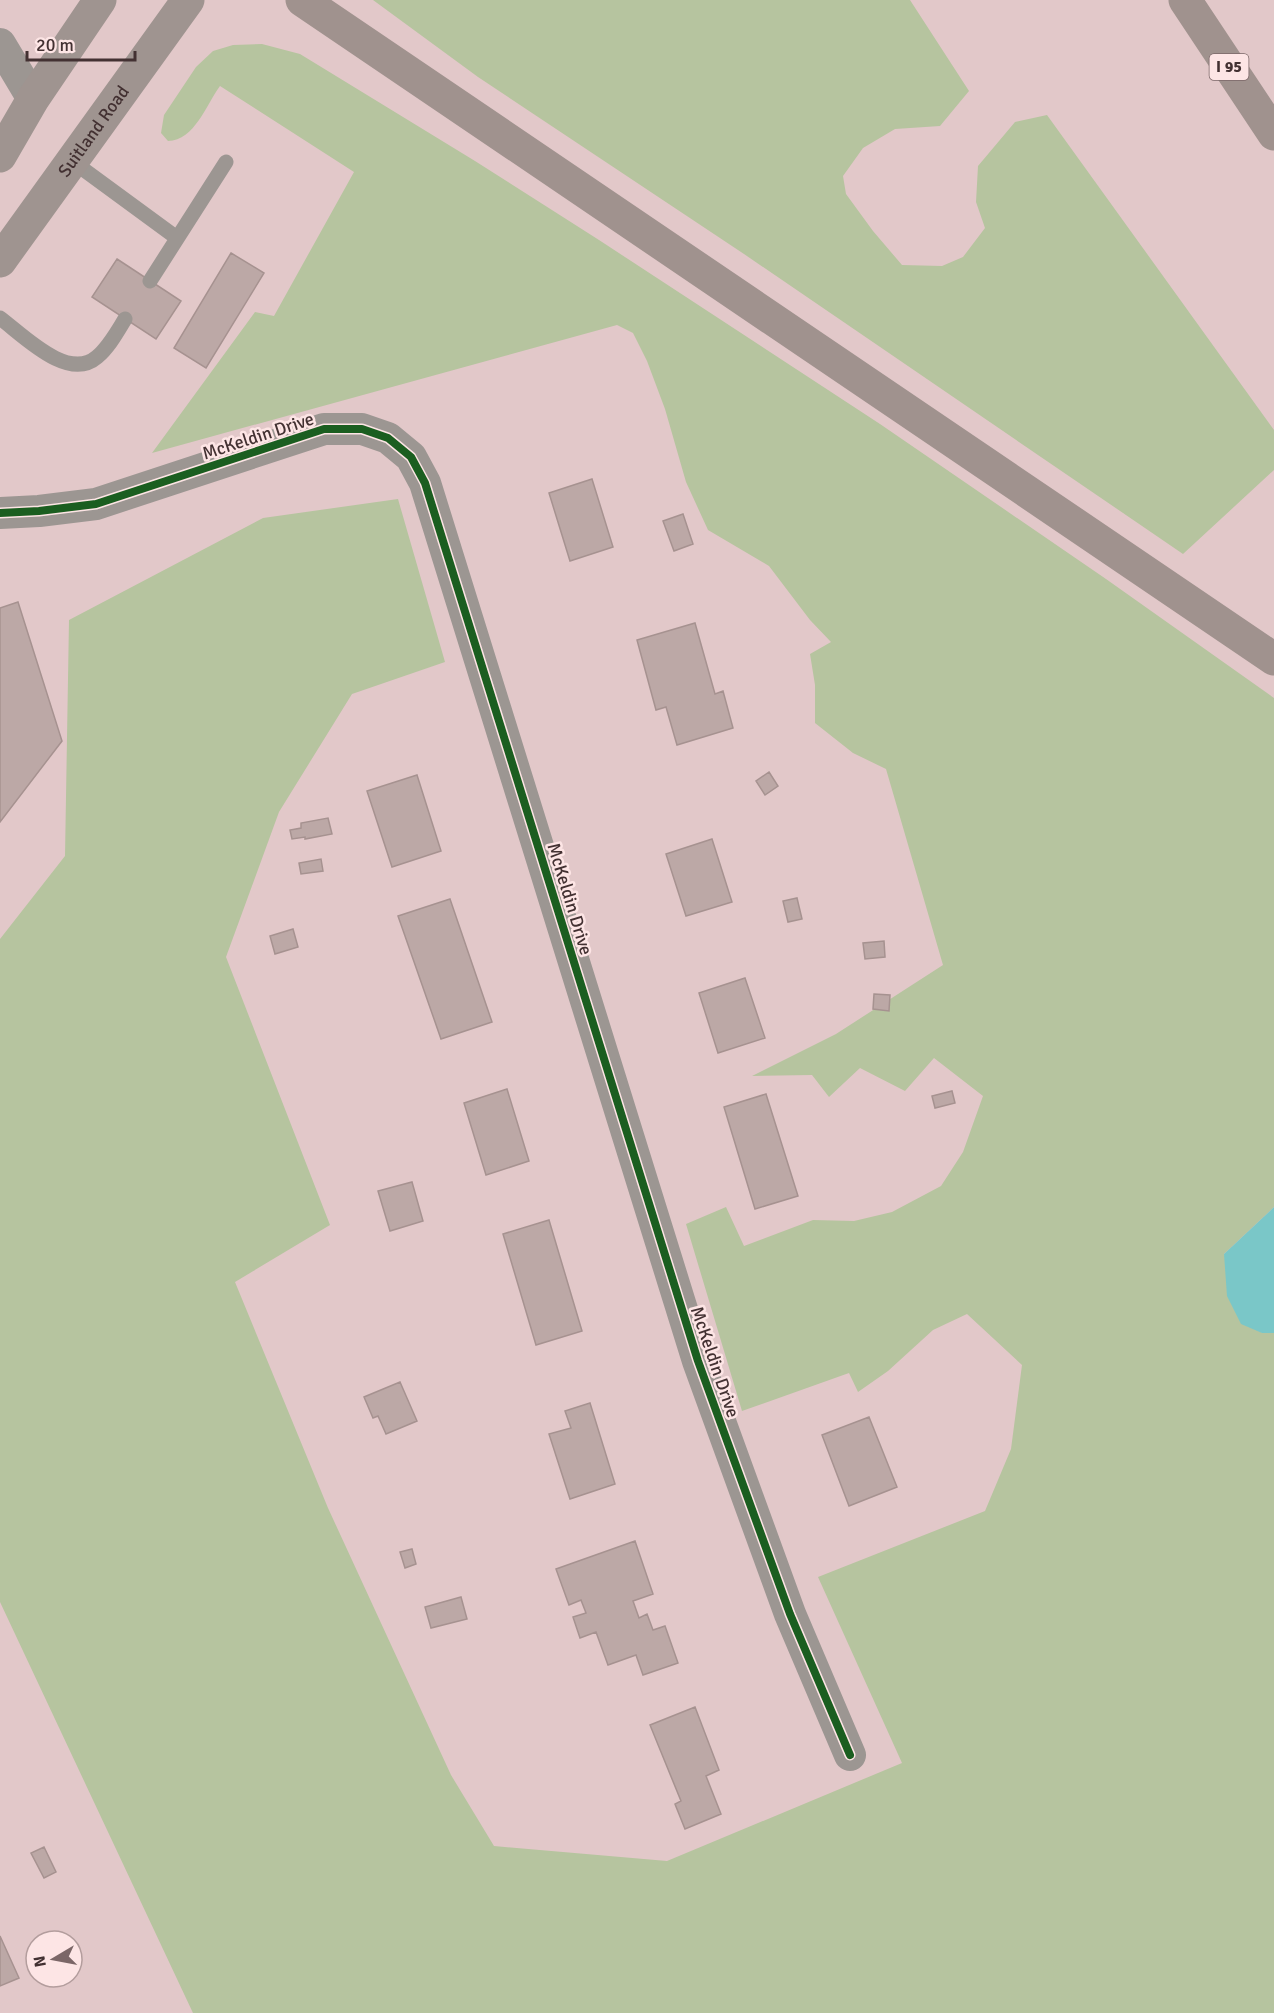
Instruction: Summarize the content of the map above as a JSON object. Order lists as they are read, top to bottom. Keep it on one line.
{"streets":{"highway":["I 95"],"main road":["Suitland Road"],"street":["McKeldin Drive"]},"scale_bar":"20 m","north":"left"}
